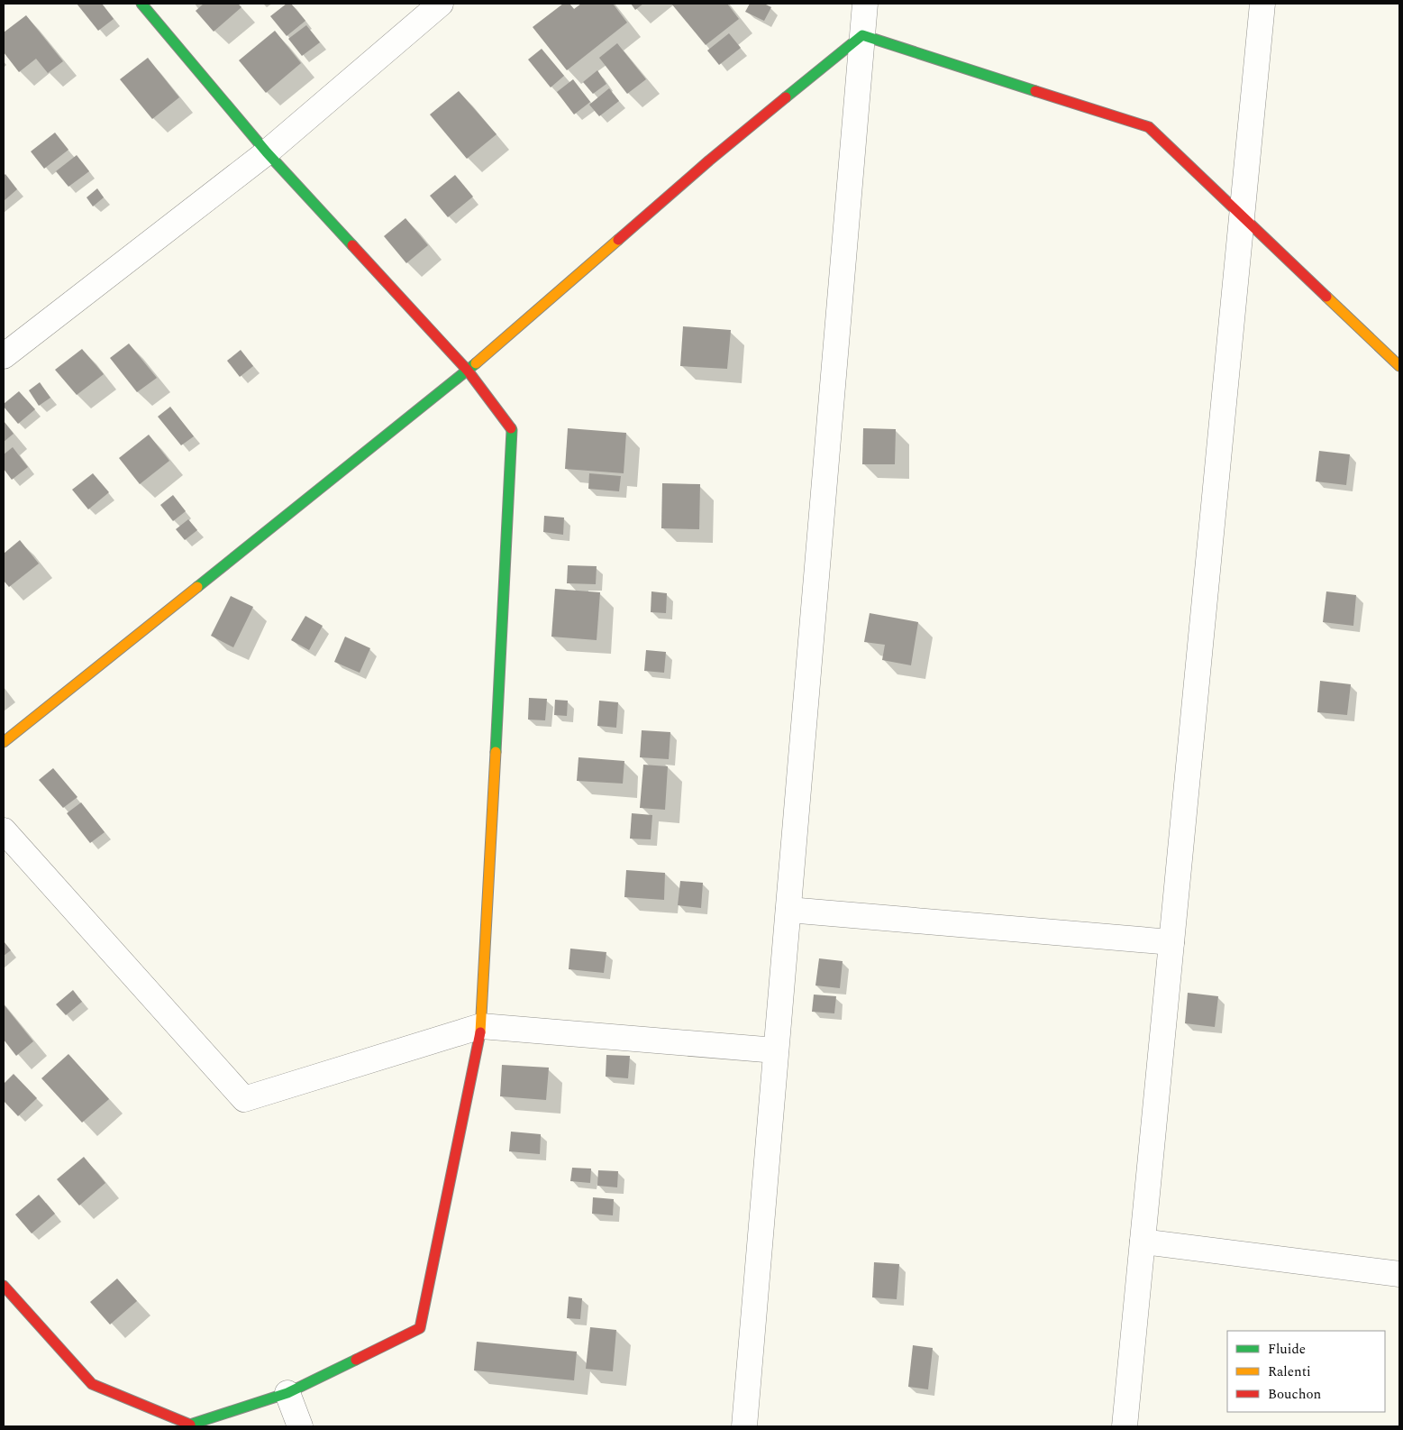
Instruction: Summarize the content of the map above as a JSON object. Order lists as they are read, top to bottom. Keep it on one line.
{"legend":["Fluide","Ralenti","Bouchon"]}
